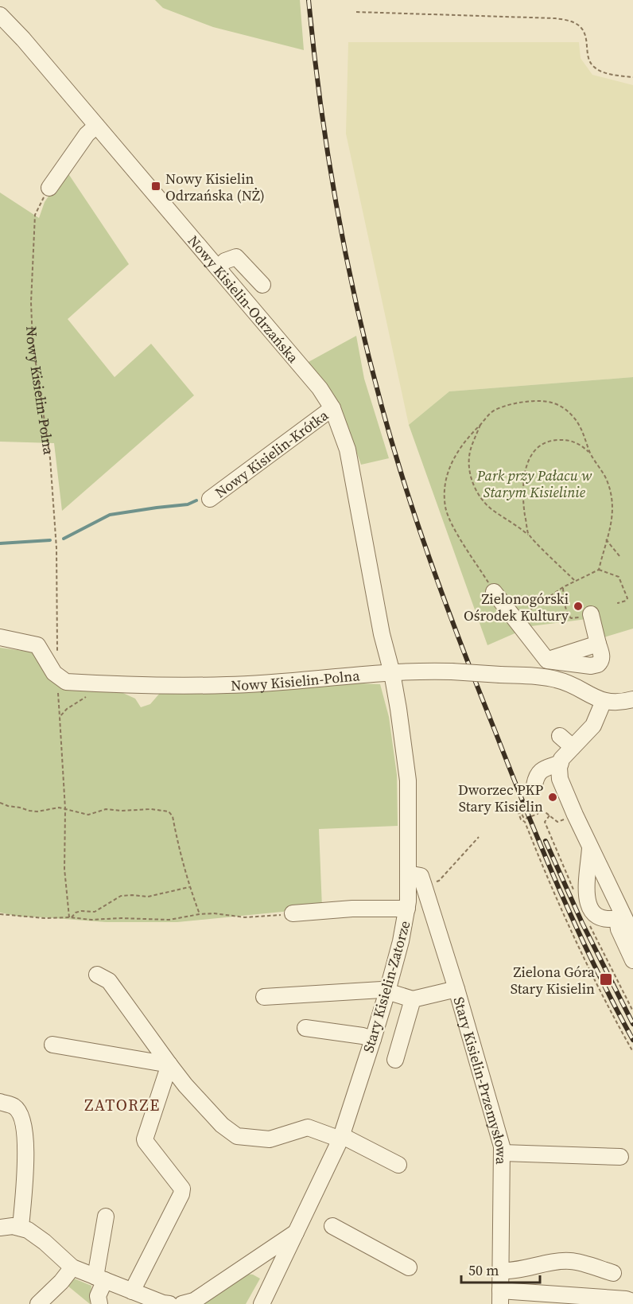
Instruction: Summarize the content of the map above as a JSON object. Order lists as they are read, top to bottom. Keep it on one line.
{"streets":{"street":["Nowy Kisielin-Odrzańska","Nowy Kisielin-Polna","Nowy Kisielin-Krótka","Stary Kisielin-Zatorze","Stary Kisielin-Przemysłowa"]},"crossings":[["Nowy Kisielin-Odrzańska","Nowy Kisielin-Polna"],["Nowy Kisielin-Odrzańska","Nowy Kisielin-Krótka"],["Nowy Kisielin-Odrzańska","Stary Kisielin-Zatorze"],["Nowy Kisielin-Polna","Stary Kisielin-Zatorze"]],"districts":["ZATORZE"],"parks":["Park przy Pałacu w Starym Kisielinie"],"places":{"transit":["Nowy Kisielin Odrzańska (NŻ)","Zielona Góra Stary Kisielin"],"other":["Zielonogórski Ośrodek Kultury","Dworzec PKP Stary Kisielin"]},"scale_bar":"50 m"}
